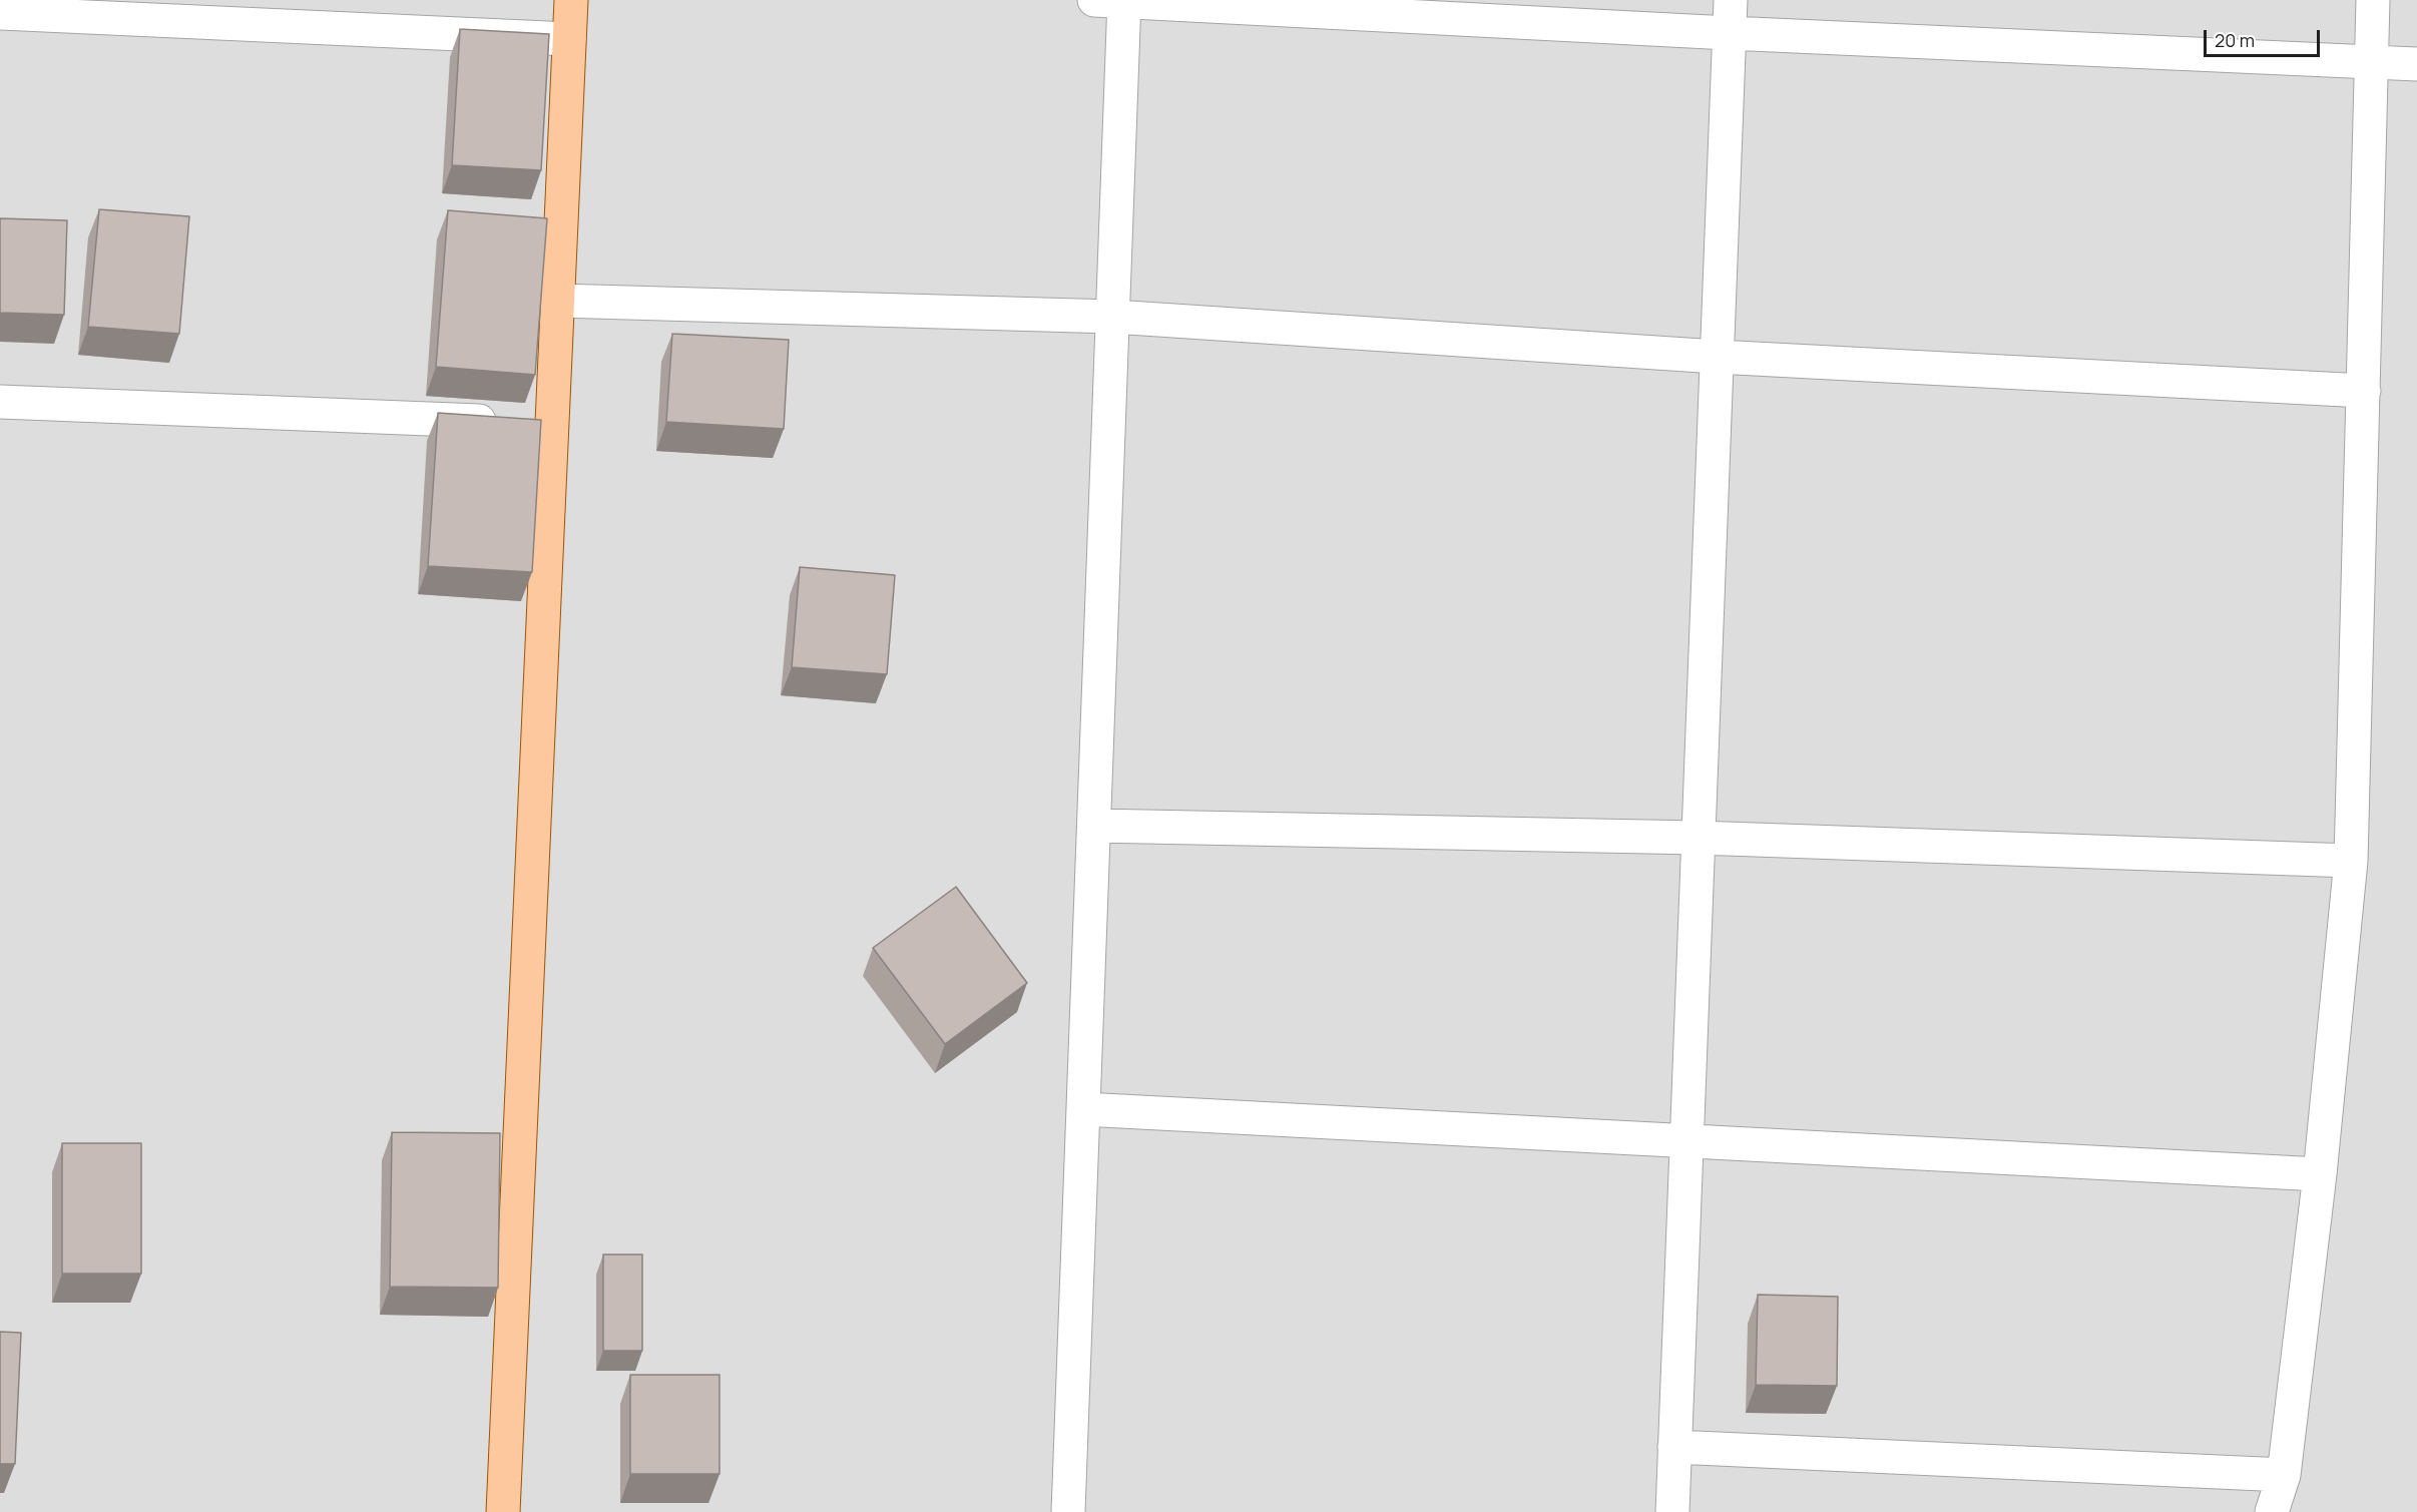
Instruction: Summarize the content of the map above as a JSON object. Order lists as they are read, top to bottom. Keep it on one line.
{"scale_bar":"20 m"}
